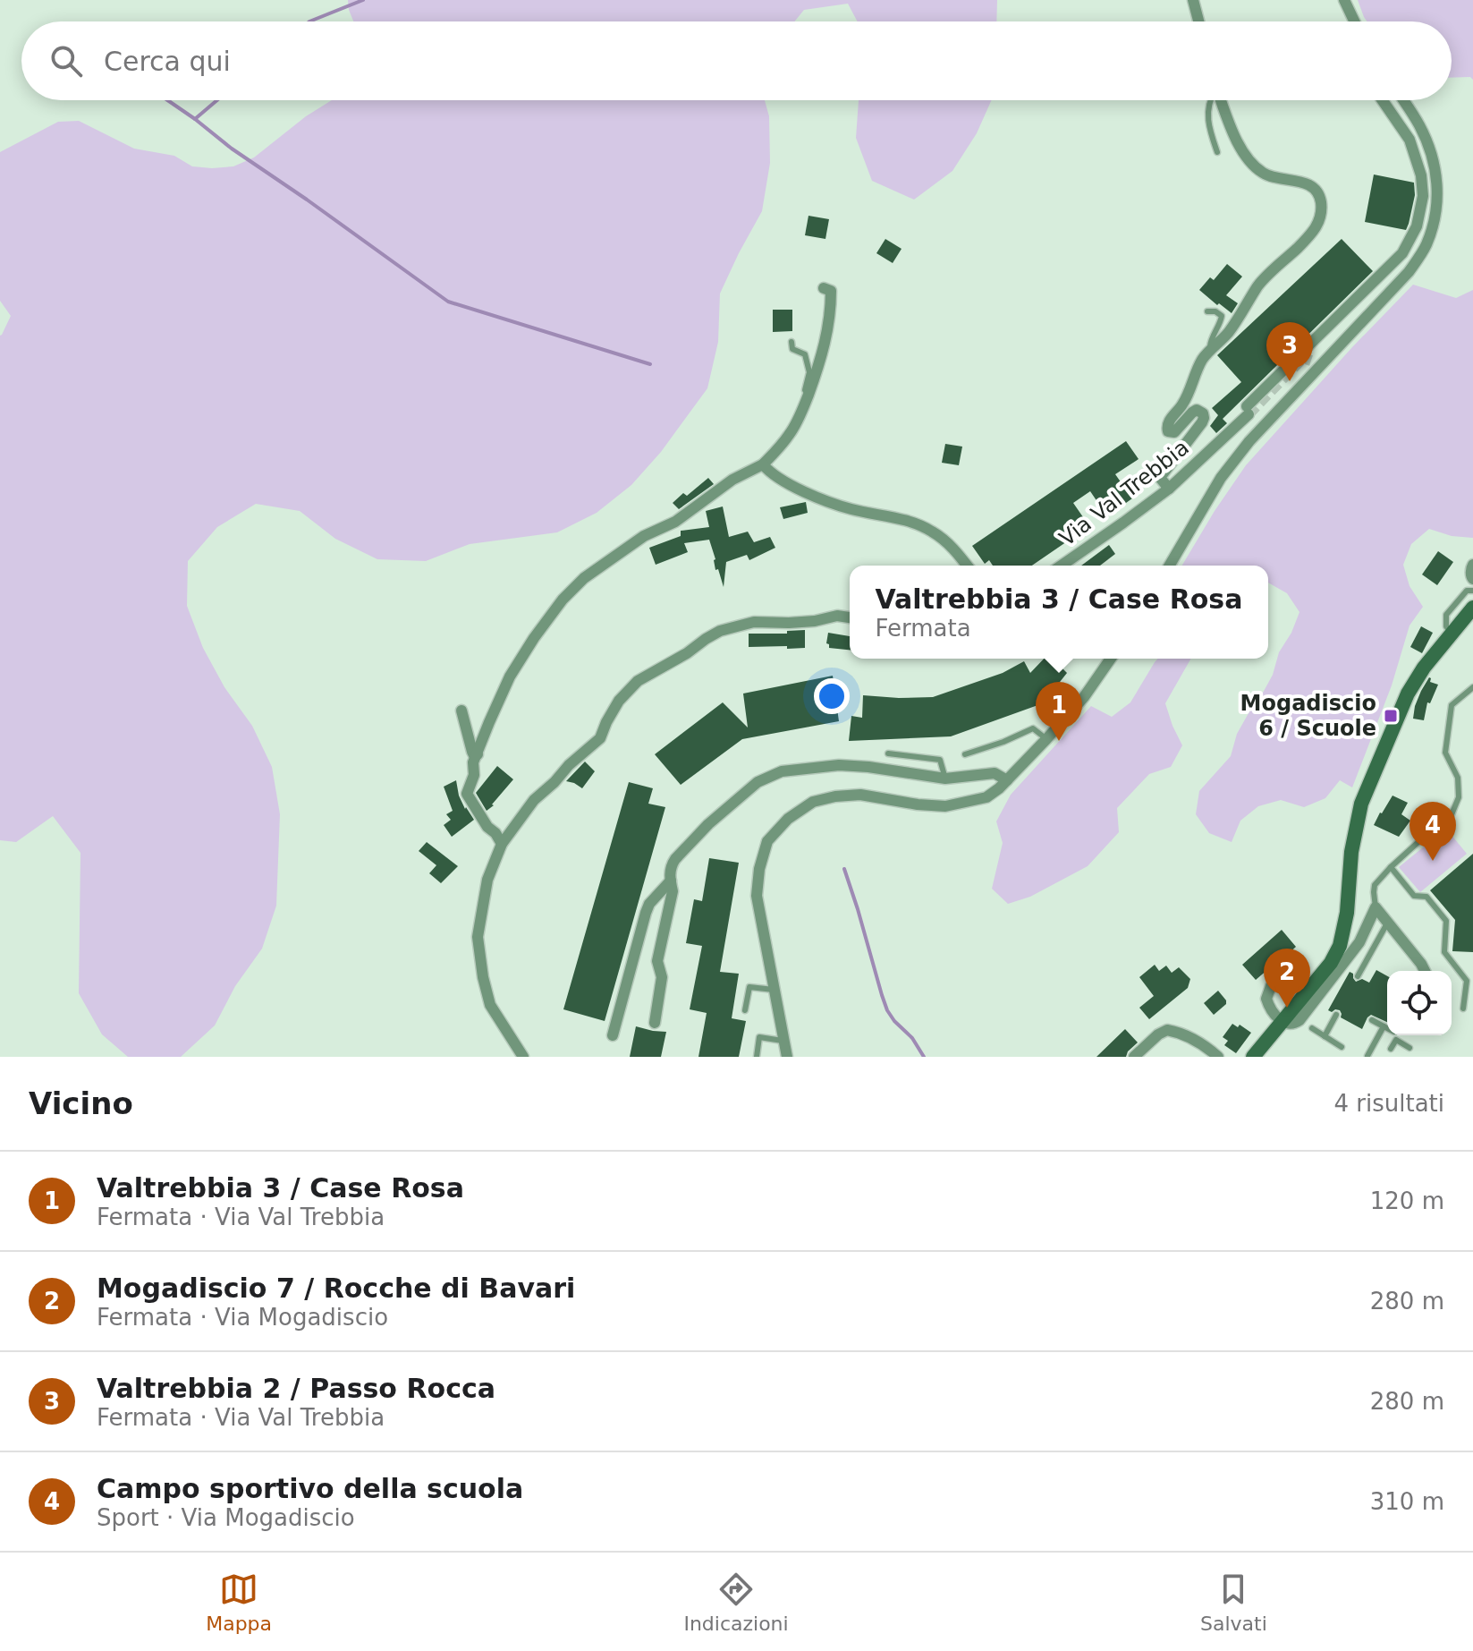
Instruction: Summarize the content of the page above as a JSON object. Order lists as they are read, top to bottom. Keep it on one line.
{"streets":{"street":["Via Val Trebbia"]},"places":{"transit":["Mogadiscio 6 / Scuole"]},"page":{"search":"Cerca qui","pins":["3","1","4","2"],"popup":["Valtrebbia 3 / Case Rosa","Fermata"],"heading":["Vicino","4 risultati"],"list":[{"mark":"1","name":"Valtrebbia 3 / Case Rosa","note":"Fermata · Via Val Trebbia","value":"120 m"},{"mark":"2","name":"Mogadiscio 7 / Rocche di Bavari","note":"Fermata · Via Mogadiscio","value":"280 m"},{"mark":"3","name":"Valtrebbia 2 / Passo Rocca","note":"Fermata · Via Val Trebbia","value":"280 m"},{"mark":"4","name":"Campo sportivo della scuola","note":"Sport · Via Mogadiscio","value":"310 m"}],"nav":["Mappa","Indicazioni","Salvati"]}}
